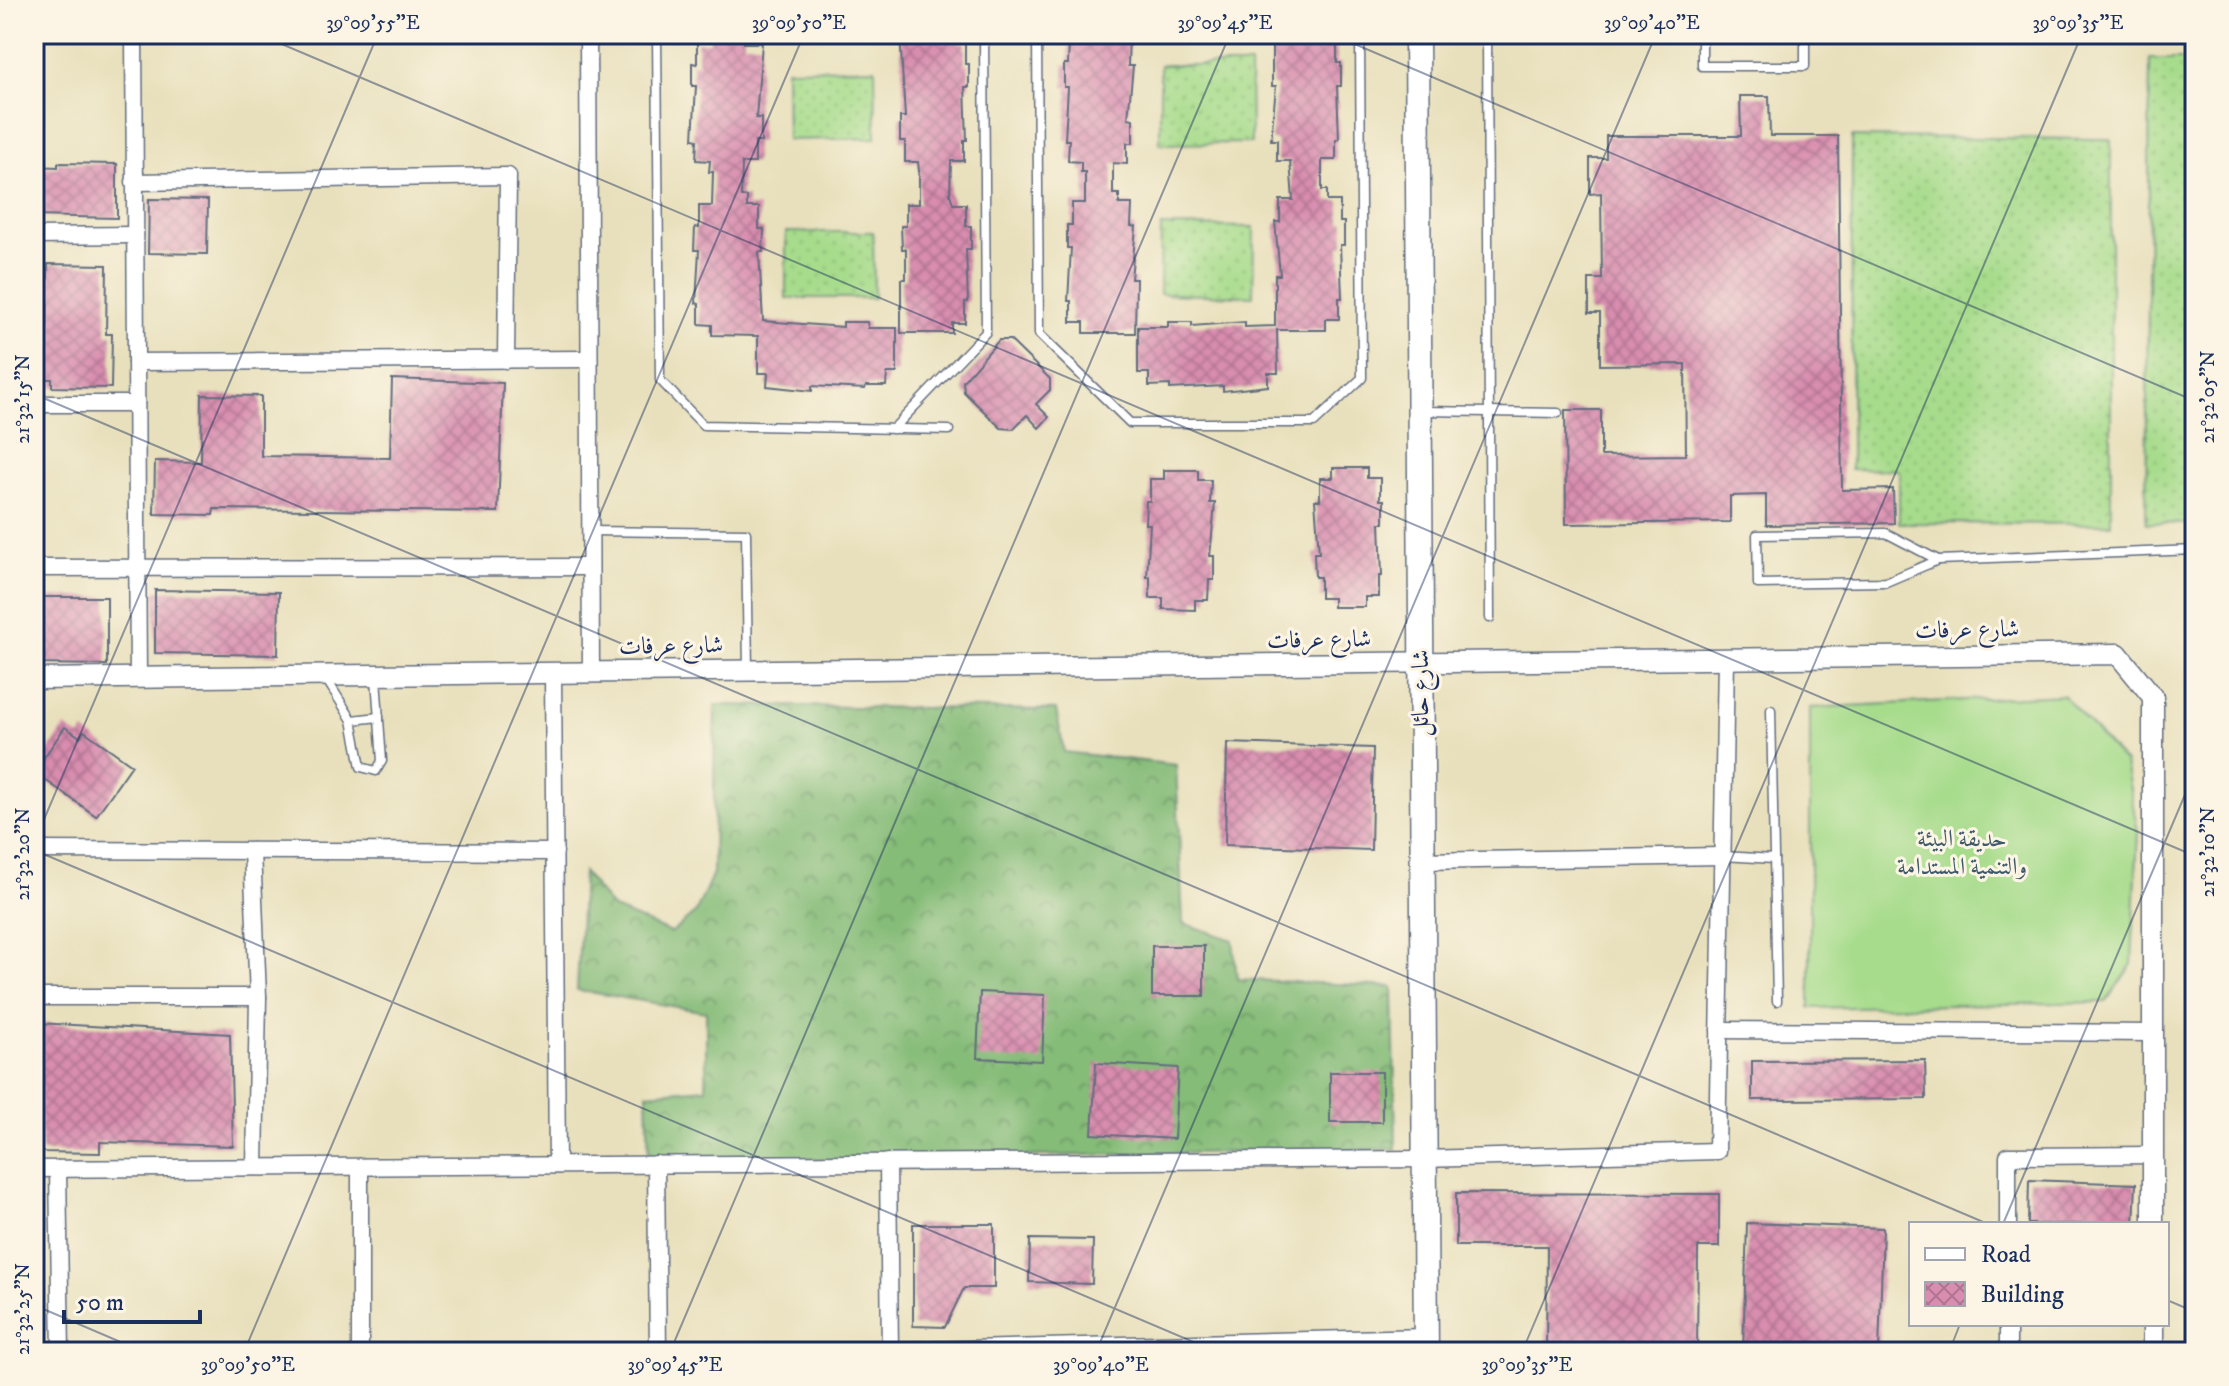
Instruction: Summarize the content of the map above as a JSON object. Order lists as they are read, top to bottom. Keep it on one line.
{"streets":{"main road":["شارع حائل"],"street":["شارع عرفات"]},"crossings":[["شارع عرفات","شارع حائل"]],"parks":["حديقة البيئة والتنمية المستدامة"],"legend":["Road","Building"],"scale_bar":"50 m","coordinates":["39°09'55\"E","39°09'50\"E","39°09'45\"E","39°09'40\"E","39°09'35\"E","21°32'05\"N","21°32'15\"N","21°32'10\"N","21°32'20\"N","21°32'25\"N"]}
